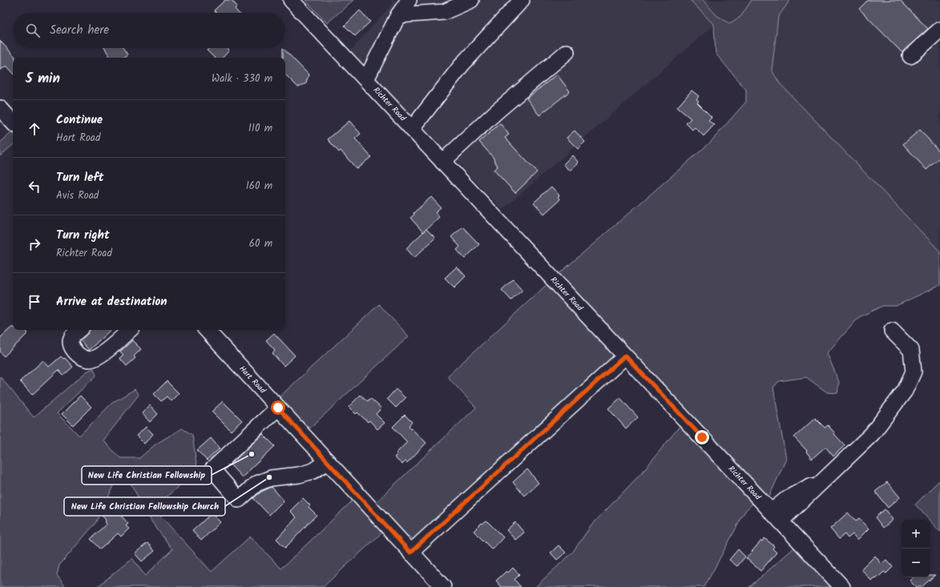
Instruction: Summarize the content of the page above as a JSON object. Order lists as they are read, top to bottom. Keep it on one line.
{"streets":{"street":["Richter Road","Hart Road"]},"places":["New Life Christian Fellowship","New Life Christian Fellowship Church"],"page":{"search":"Search here","heading":["5 min","Walk · 330 m"],"list":[["Continue","Hart Road","110 m"],["Turn left","Avis Road","160 m"],["Turn right","Richter Road","60 m"],"Arrive at destination"],"map_buttons":["+","−"]}}
